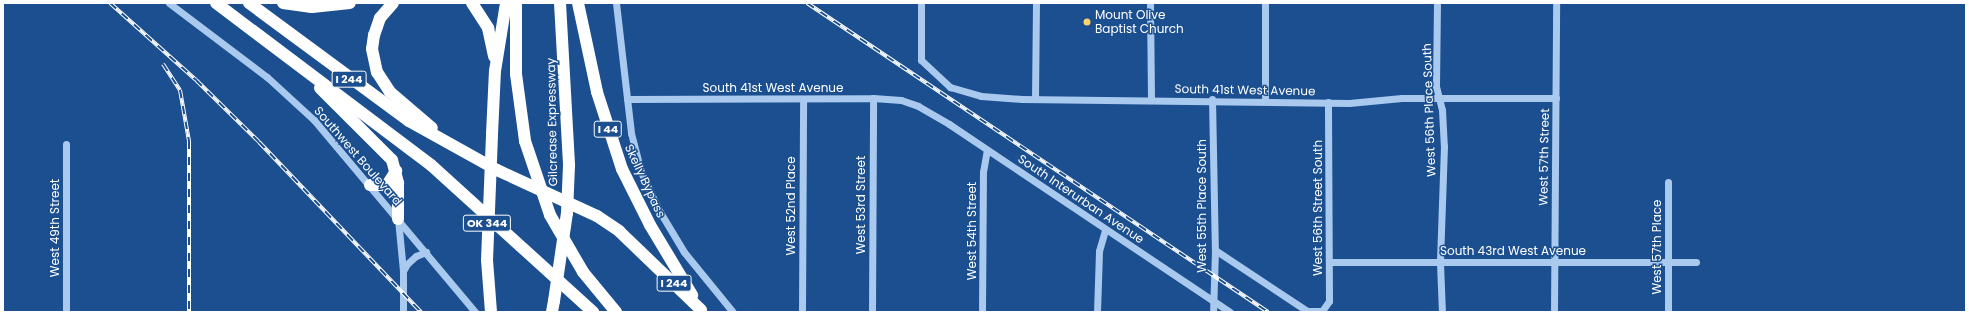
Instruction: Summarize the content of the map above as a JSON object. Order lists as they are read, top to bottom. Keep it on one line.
{"streets":{"highway":["I 244","Gilcrease Expressway","I 44","Skelly Bypass","OK 344"],"street":["South 41st West Avenue","West 56th Place South","Southwest Boulevard","West 57th Street","South Interurban Avenue","West 53rd Street","West 52nd Place","West 55th Place South","West 56th Street South","West 49th Street","West 54th Street","West 57th Place","South 43rd West Avenue"]},"crossings":[["I 244","Skelly Bypass"],["South 41st West Avenue","West 56th Place South"],["South 41st West Avenue","West 57th Street"],["South 41st West Avenue","South Interurban Avenue"],["South 41st West Avenue","West 53rd Street"],["South 41st West Avenue","West 52nd Place"],["South 41st West Avenue","West 55th Place South"],["South 41st West Avenue","West 56th Street South"],["West 56th Place South","South 43rd West Avenue"],["West 57th Street","South 43rd West Avenue"],["South Interurban Avenue","West 55th Place South"],["South Interurban Avenue","West 54th Street"],["West 56th Street South","South 43rd West Avenue"],["West 57th Place","South 43rd West Avenue"]],"places":["Mount Olive Baptist Church"]}
